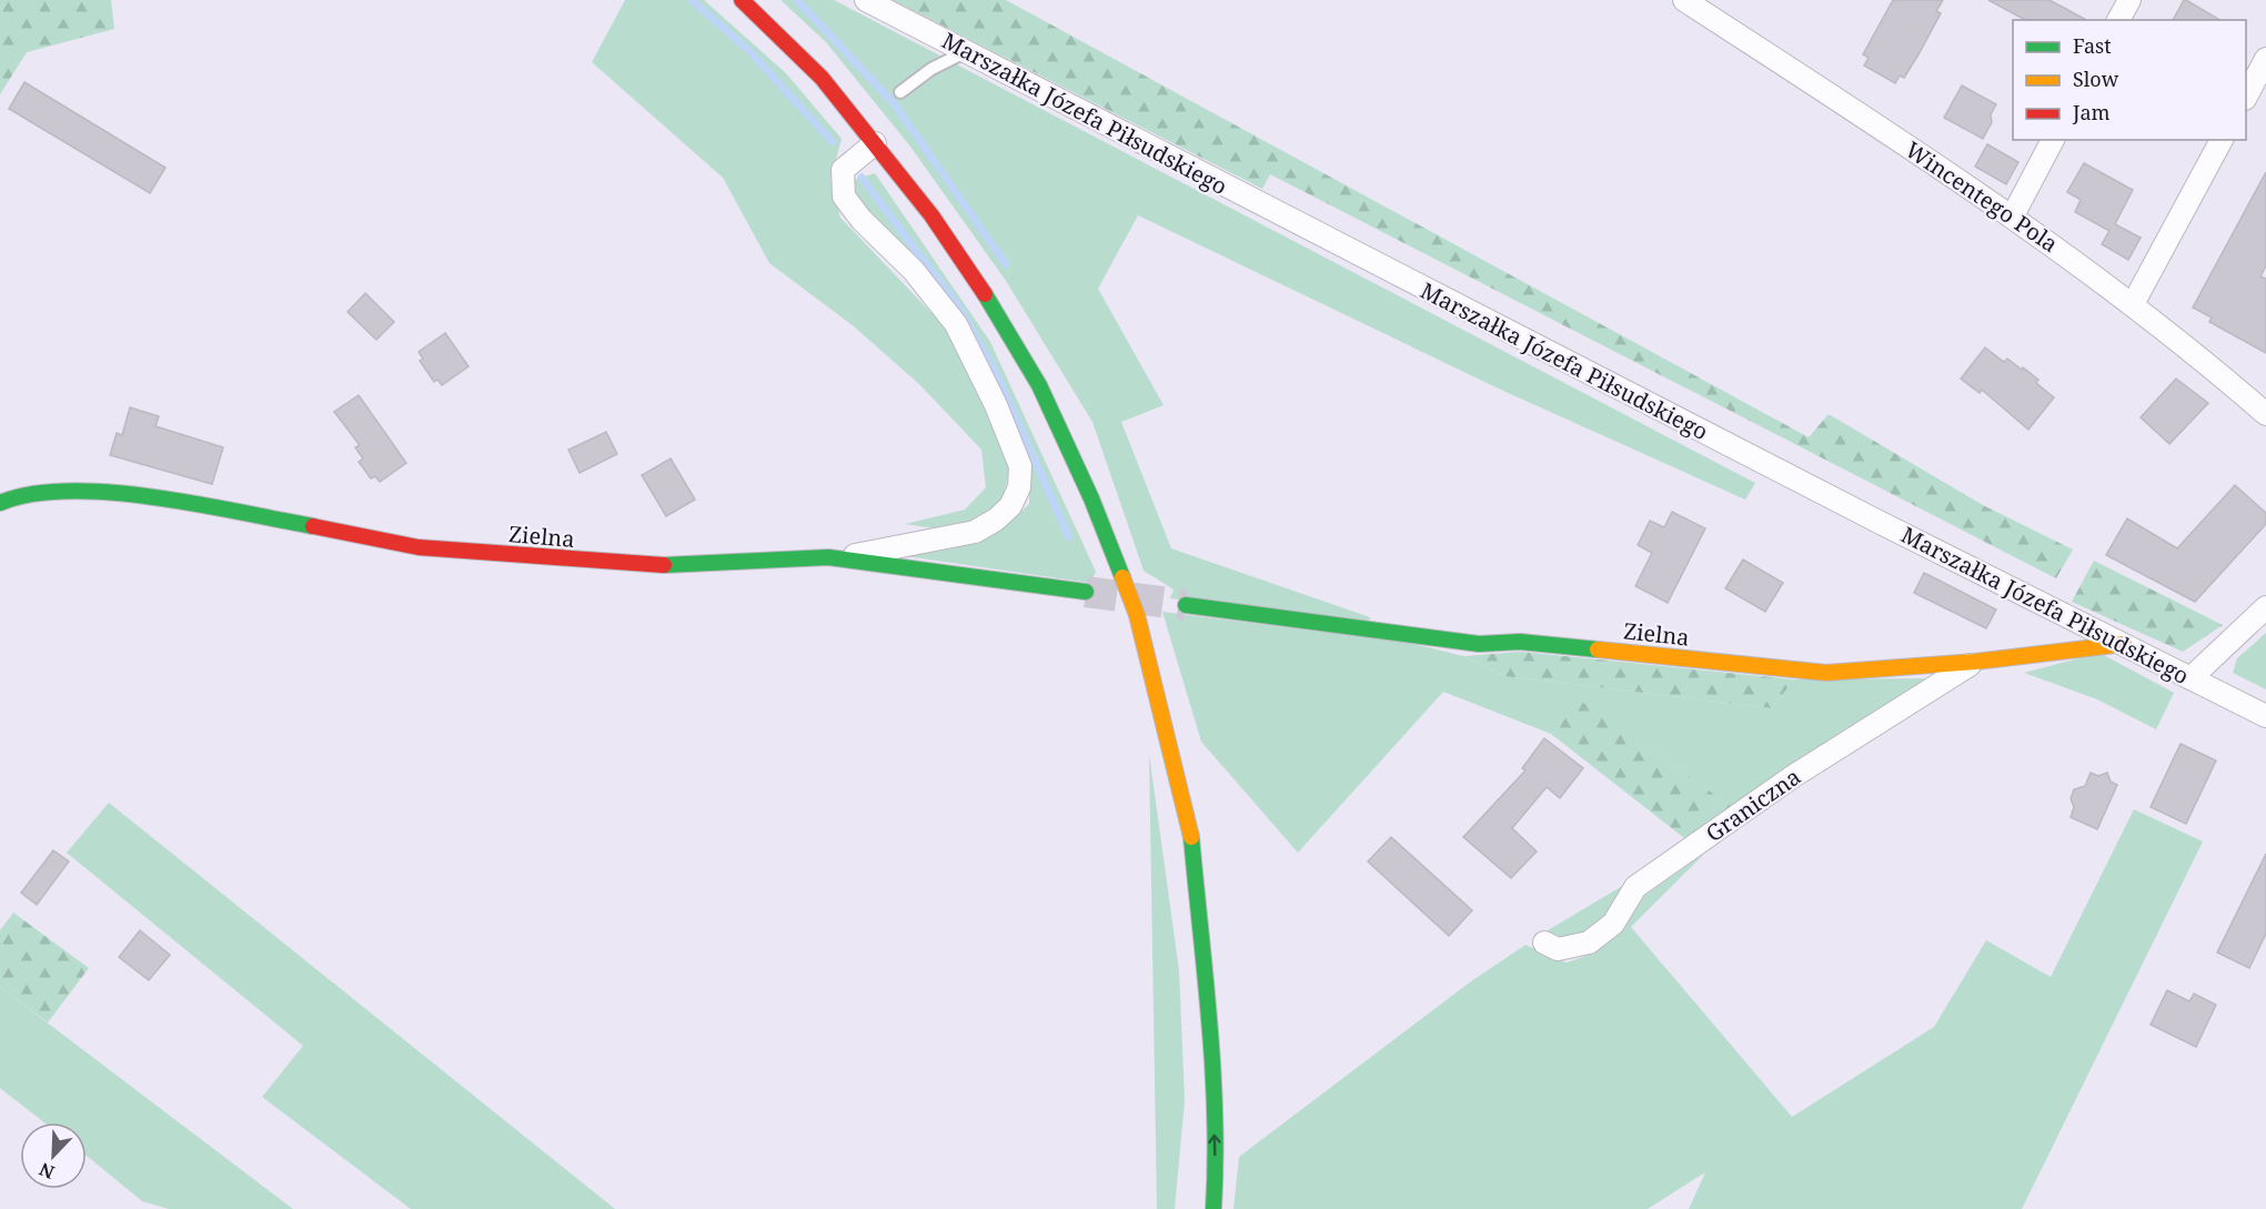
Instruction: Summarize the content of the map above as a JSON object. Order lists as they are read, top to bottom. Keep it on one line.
{"streets":{"street":["Marszałka Józefa Piłsudskiego","Wincentego Pola","Zielna","Graniczna"]},"crossings":[["Marszałka Józefa Piłsudskiego","Zielna"],["Zielna","Graniczna"]],"legend":["Fast","Slow","Jam"],"north":"bottom left"}
